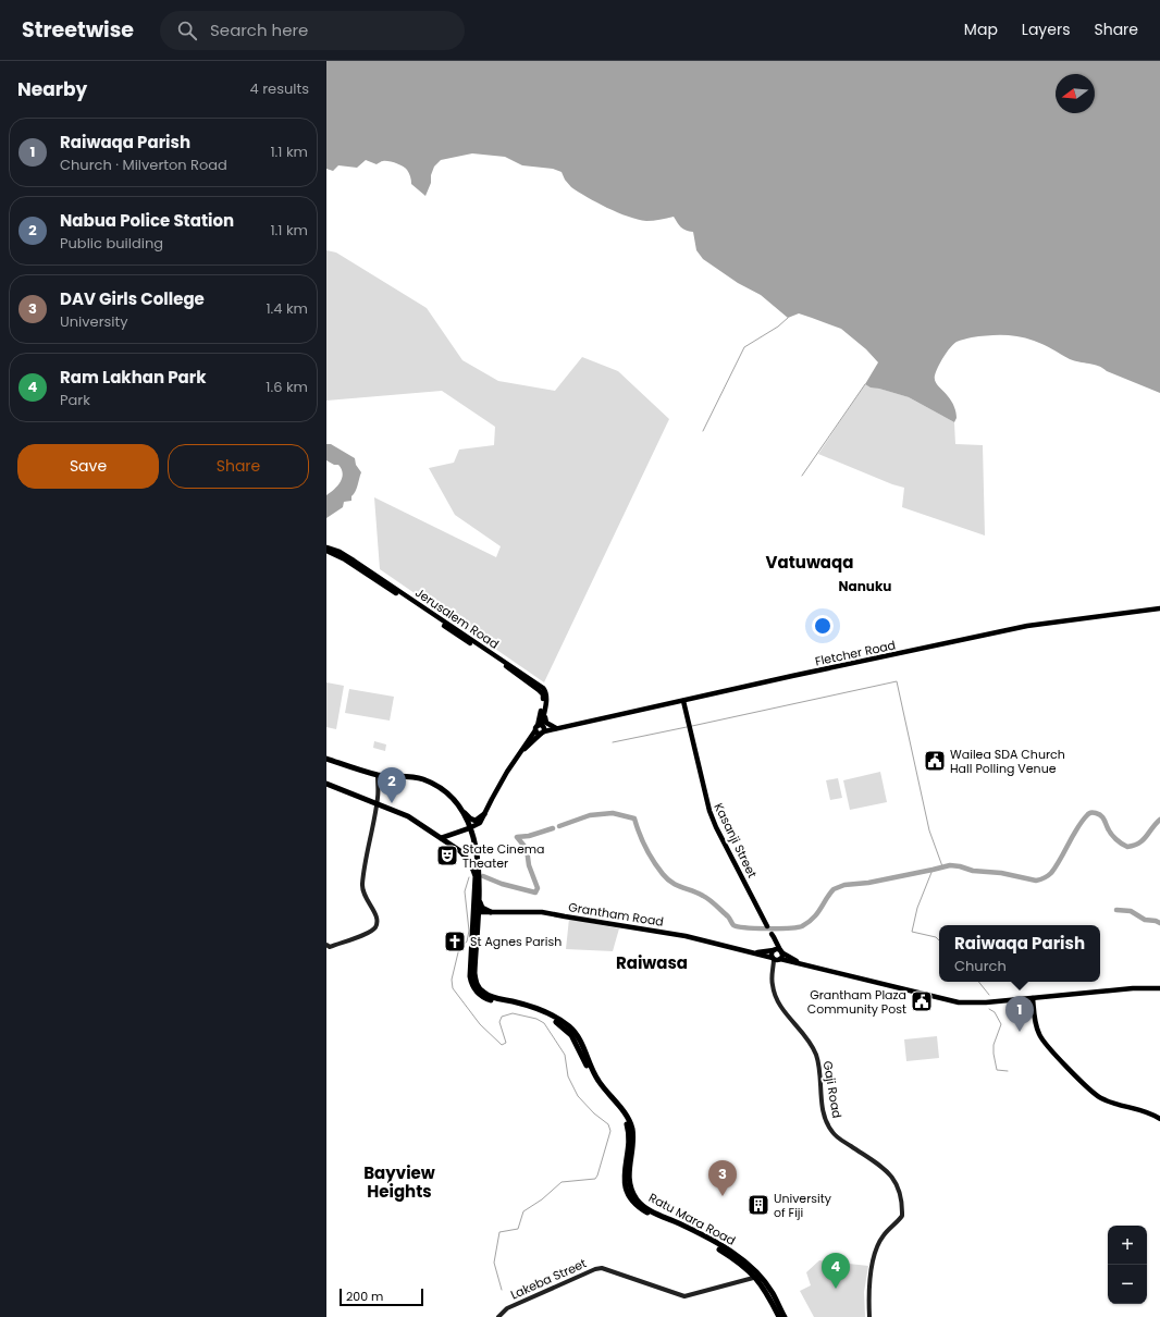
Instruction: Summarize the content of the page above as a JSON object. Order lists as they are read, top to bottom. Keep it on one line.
{"streets":{"highway":["Ratu Mara Road"],"main road":["Jerusalem Road","Fletcher Road","Kasanji Street","Grantham Road","Gaji Road","Lakeba Street"]},"crossings":[["Jerusalem Road","Fletcher Road"],["Fletcher Road","Kasanji Street"],["Kasanji Street","Grantham Road"],["Grantham Road","Gaji Road"],["Grantham Road","Ratu Mara Road"],["Ratu Mara Road","Lakeba Street"]],"districts":["Vatuwaqa","Nanuku","Raiwasa","Bayview Heights"],"places":{"public building":["Wailea SDA Church Hall Polling Venue","Grantham Plaza Community Post"],"theatre":["State Cinema Theater"],"church":["St Agnes Parish"],"building":["University of Fiji"]},"scale_bar":"200 m","north":"left","page":{"header":"Streetwise","search":"Search here","nav":["Map","Layers","Share"],"heading":["Nearby","4 results"],"list":[{"mark":"1","name":"Raiwaqa Parish","note":"Church · Milverton Road","value":"1.1 km"},{"mark":"2","name":"Nabua Police Station","note":"Public building","value":"1.1 km"},{"mark":"3","name":"DAV Girls College","note":"University","value":"1.4 km"},{"mark":"4","name":"Ram Lakhan Park","note":"Park","value":"1.6 km"}],"buttons":["Save","Share"],"pins":["2","1","3","4"],"popup":["Raiwaqa Parish","Church"],"map_buttons":["+","−"],"scale":"200 m"}}
